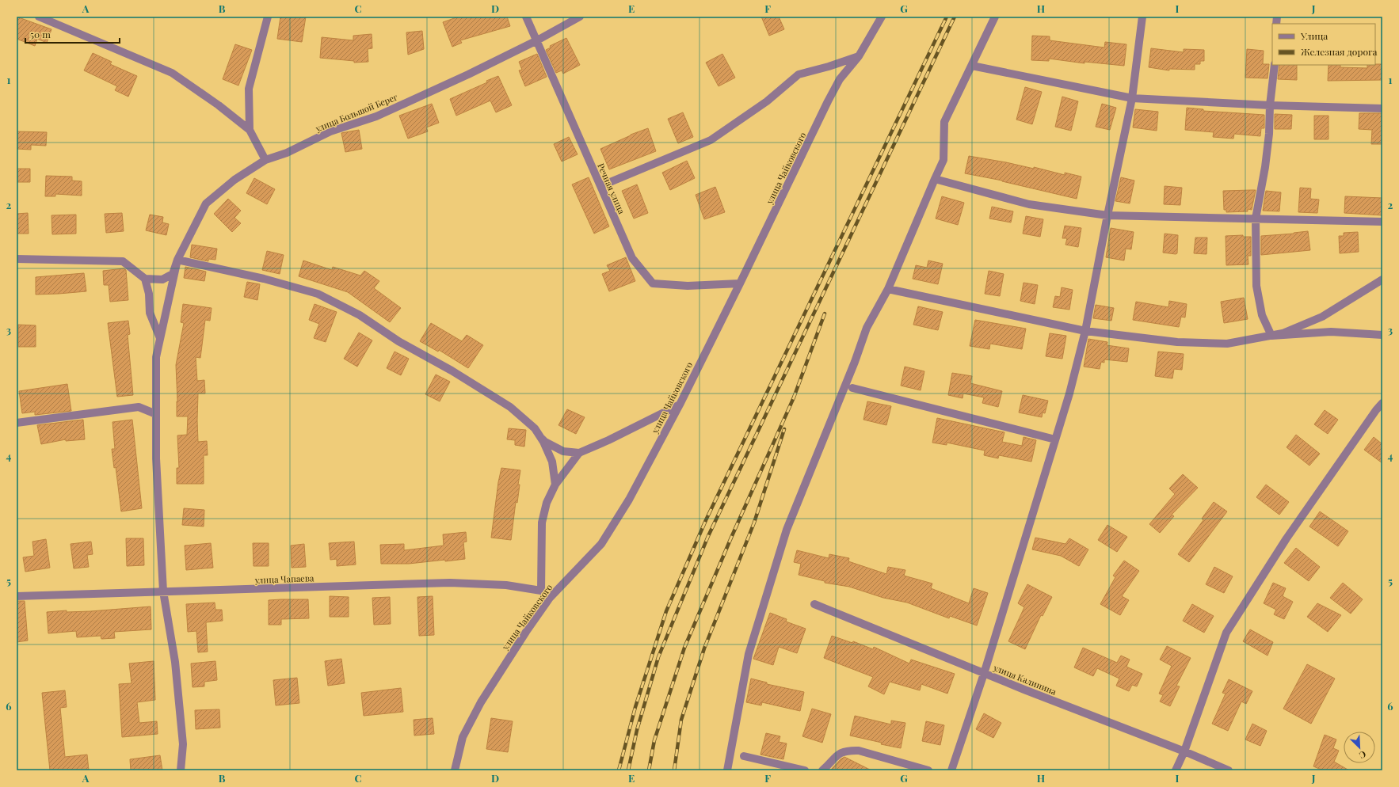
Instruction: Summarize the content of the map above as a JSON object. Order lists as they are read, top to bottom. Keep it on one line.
{"streets":{"street":["улица Большой Берег","улица Чайковского","Речная улица","улица Чапаева","улица Калинина"]},"crossings":[["улица Большой Берег","Речная улица"],["улица Чайковского","Речная улица"]],"legend":["Улица","Железная дорога"],"scale_bar":"50 m","north":"bottom right","grid":{"columns":["A","B","C","D","E","F","G","H","I","J"],"rows":["1","2","3","4","5","6"]}}
